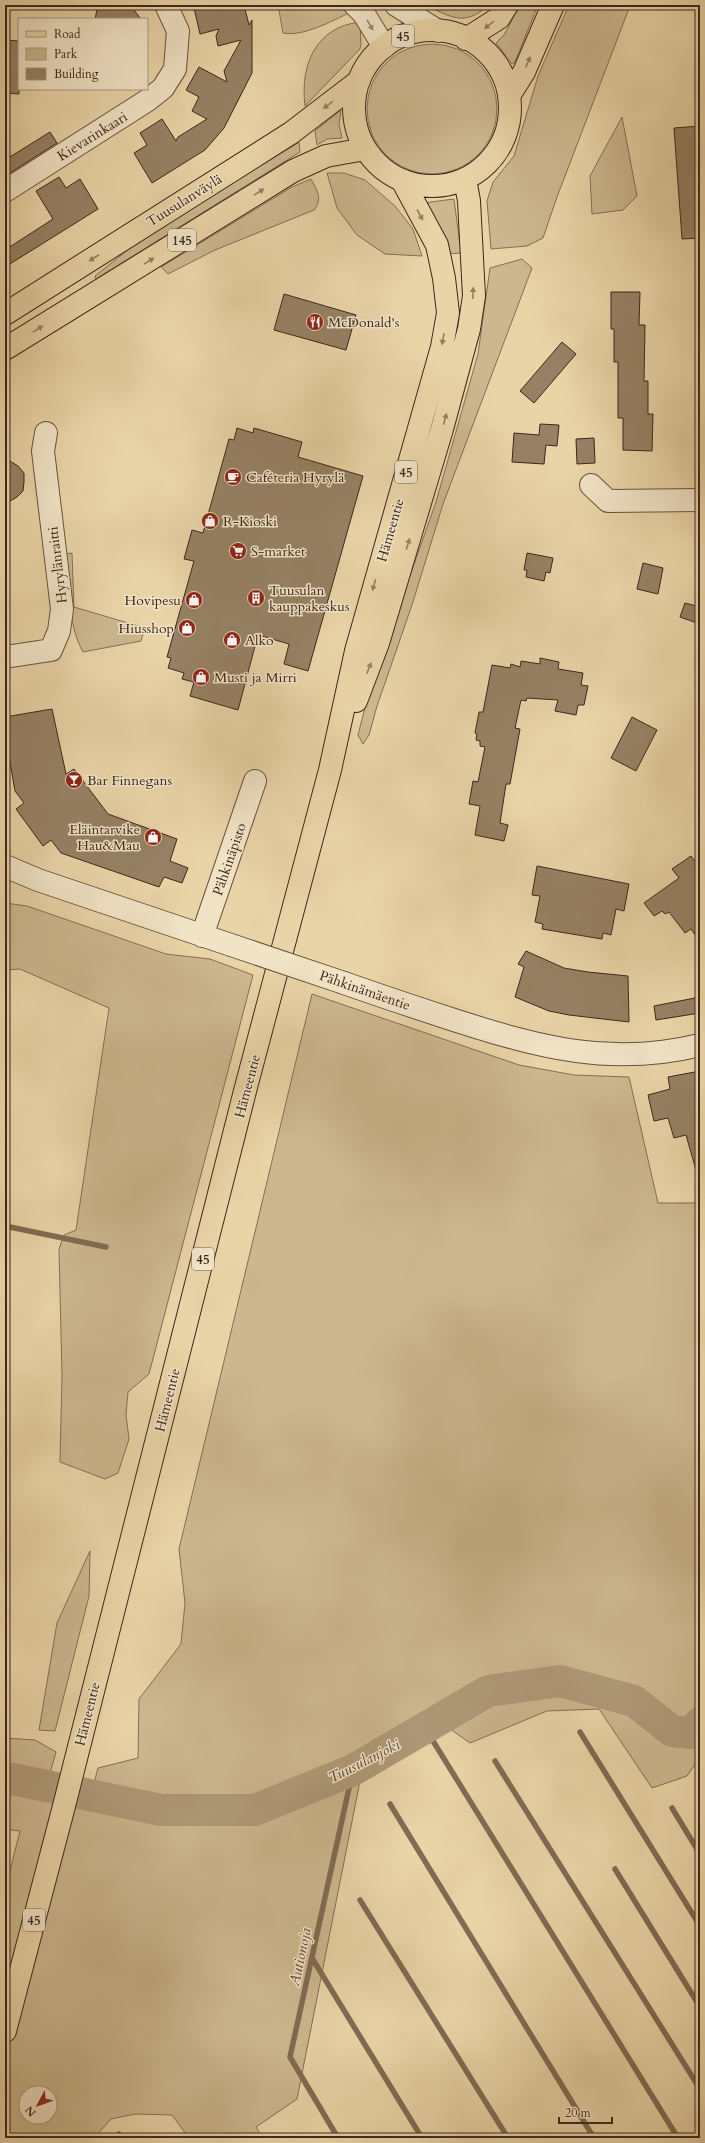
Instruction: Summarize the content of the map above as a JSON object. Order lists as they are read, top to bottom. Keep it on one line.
{"streets":{"main road":["45","Tuusulanväylä","145","Hämeentie"],"street":["Kievarinkaari","Hyrylänraitti","Pähkinäpisto","Pähkinämäentie"]},"crossings":[["45","Tuusulanväylä"],["45","145"],["45","Hämeentie"],["Pähkinäpisto","Pähkinämäentie"]],"water":["Tuusulanjoki","Autionoja"],"places":{"restaurant":["McDonald's"],"cafe":["Caféteria Hyrylä"],"shop":["R-Kioski","Hovipesu","Hiusshop","Alko","Musti ja Mirri","Eläintarvike Hau&Mau"],"supermarket":["S-market"],"building":["Tuusulan kauppakeskus"],"bar":["Bar Finnegans"]},"legend":["Road","Park","Building"],"scale_bar":"20 m","north":"bottom left"}
